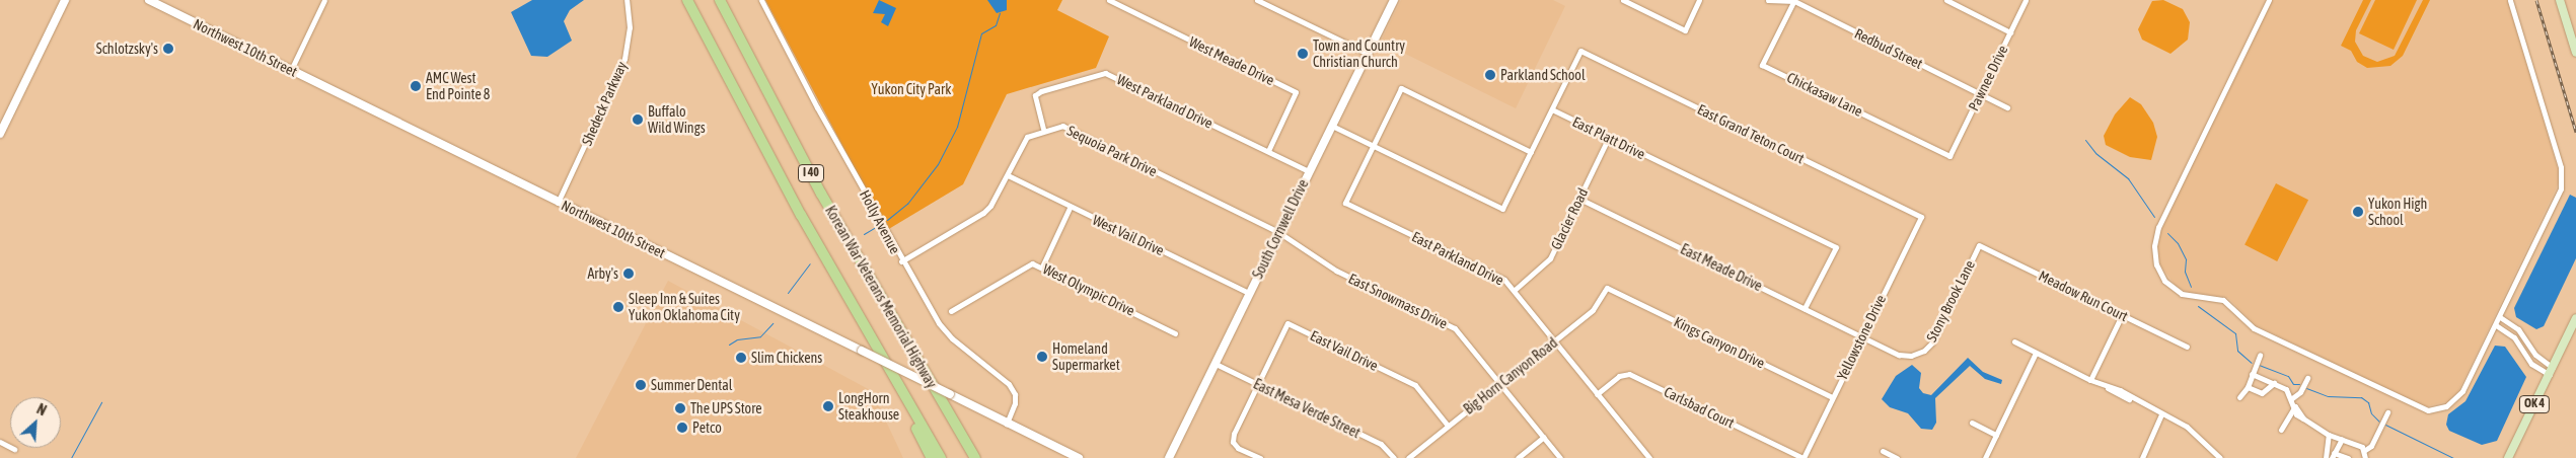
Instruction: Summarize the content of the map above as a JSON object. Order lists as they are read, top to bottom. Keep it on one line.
{"streets":{"highway":["I 40","Korean War Veterans Memorial Highway"],"main road":["Northwest 10th Street","South Cornwell Drive","OK 4"],"street":["Redbud Street","West Meade Drive","Pawnee Drive","Chickasaw Lane","West Parkland Drive","Shedeck Parkway","East Grand Teton Court","East Platt Drive","Sequoia Park Drive","Glacier Road","Holly Avenue","West Vail Drive","East Parkland Drive","East Meade Drive","West Olympic Drive","Meadow Run Court","East Snowmass Drive","Stony Brook Lane","Yellowstone Drive","Kings Canyon Drive","East Vail Drive","Big Horn Canyon Road","Carlsbad Court","East Mesa Verde Street"]},"crossings":[["Northwest 10th Street","Shedeck Parkway"],["Northwest 10th Street","Holly Avenue"],["Redbud Street","Pawnee Drive"],["Redbud Street","Chickasaw Lane"],["West Meade Drive","West Parkland Drive"],["Pawnee Drive","Chickasaw Lane"],["West Parkland Drive","Sequoia Park Drive"],["East Grand Teton Court","East Platt Drive"],["East Grand Teton Court","Yellowstone Drive"],["East Platt Drive","Glacier Road"],["East Platt Drive","East Meade Drive"],["Sequoia Park Drive","South Cornwell Drive"],["Sequoia Park Drive","East Snowmass Drive"],["Glacier Road","East Parkland Drive"],["Glacier Road","East Meade Drive"],["South Cornwell Drive","West Vail Drive"],["South Cornwell Drive","East Snowmass Drive"],["South Cornwell Drive","East Mesa Verde Street"],["East Parkland Drive","Big Horn Canyon Road"],["East Parkland Drive","Carlsbad Court"],["East Meade Drive","Stony Brook Lane"],["East Meade Drive","Yellowstone Drive"],["Meadow Run Court","Stony Brook Lane"],["East Snowmass Drive","Big Horn Canyon Road"],["Stony Brook Lane","Yellowstone Drive"],["Yellowstone Drive","Kings Canyon Drive"],["Yellowstone Drive","Carlsbad Court"],["Kings Canyon Drive","Big Horn Canyon Road"],["East Vail Drive","Big Horn Canyon Road"],["East Vail Drive","East Mesa Verde Street"]],"parks":["Yukon City Park"],"places":["Schlotzsky's","Town and Country Christian Church","Parkland School","AMC West End Pointe 8","Buffalo Wild Wings","Yukon High School","Arby's","Sleep Inn & Suites Yukon Oklahoma City","Homeland Supermarket","Slim Chickens","Summer Dental","LongHorn Steakhouse","The UPS Store","Petco"],"north":"top right"}
